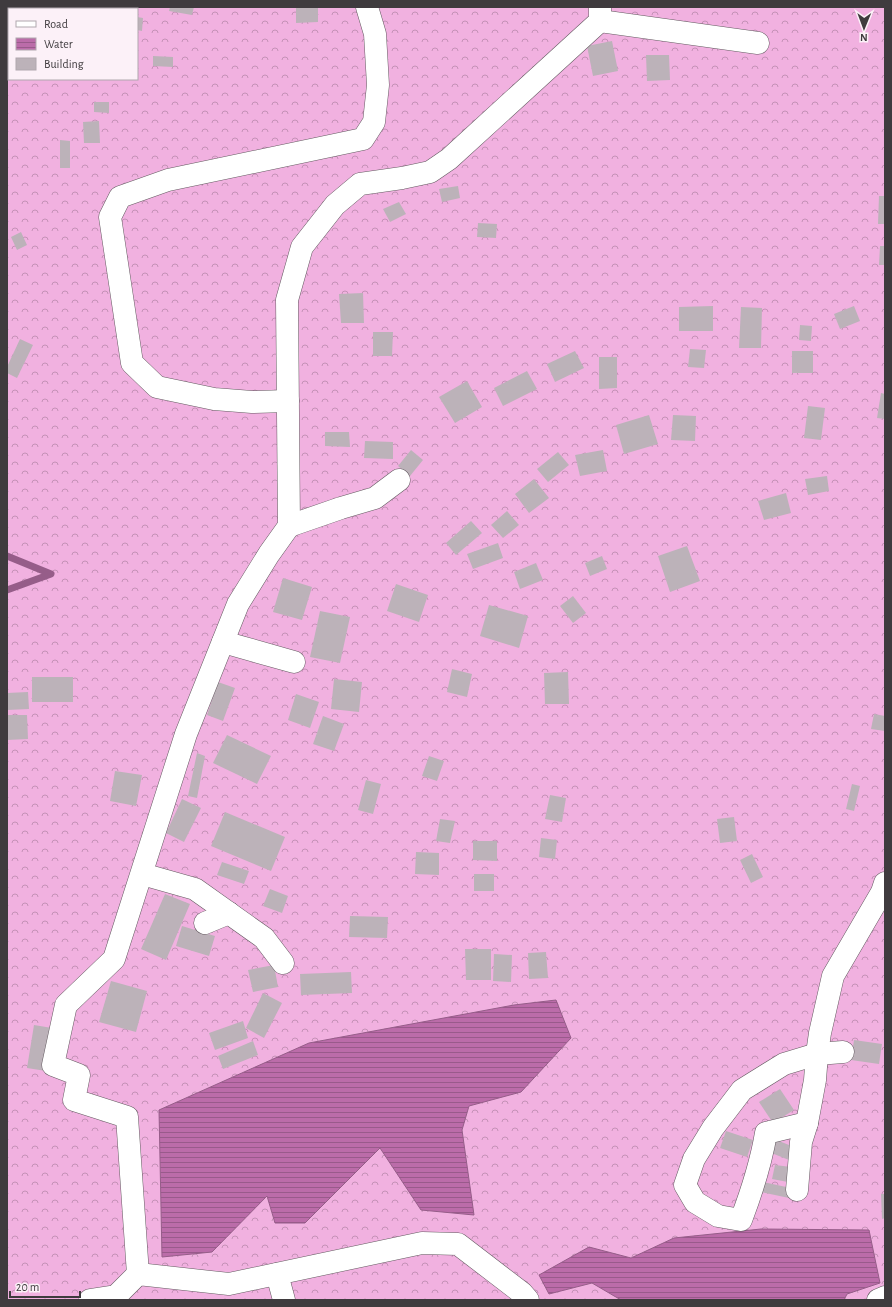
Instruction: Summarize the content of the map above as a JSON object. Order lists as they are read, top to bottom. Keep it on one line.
{"legend":["Road","Water","Building"],"scale_bar":"20 m","north":"bottom"}
